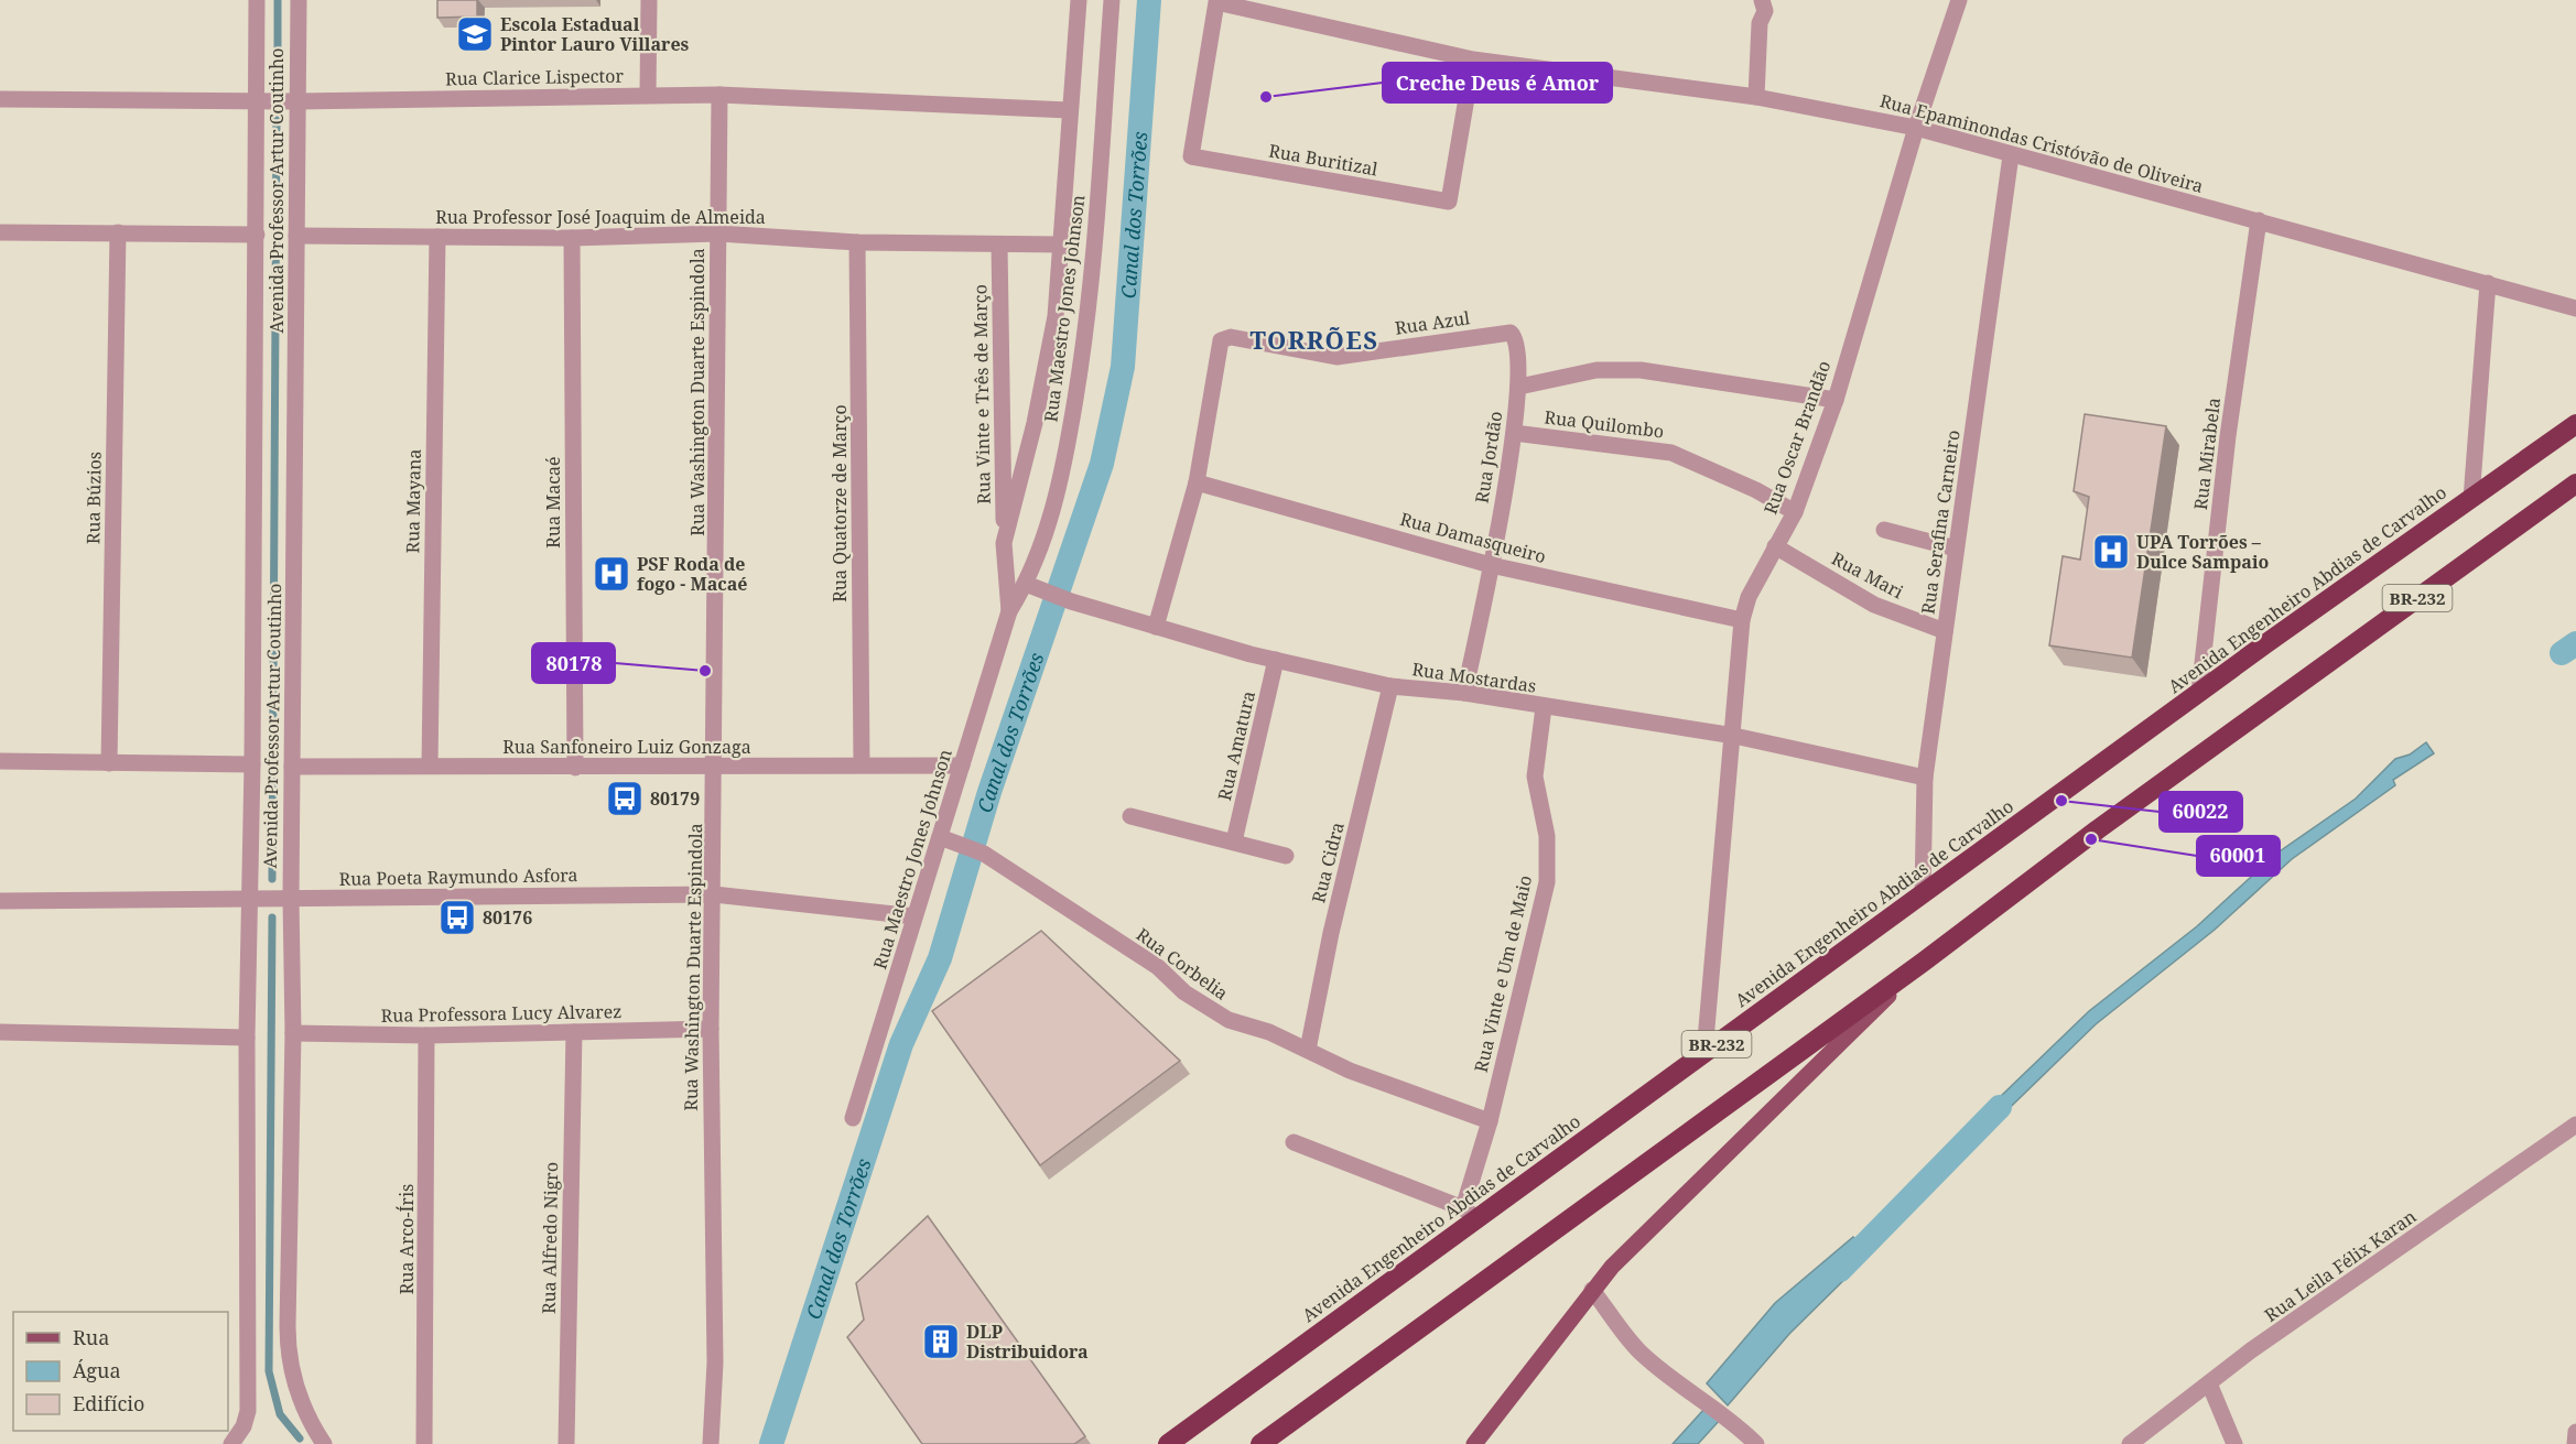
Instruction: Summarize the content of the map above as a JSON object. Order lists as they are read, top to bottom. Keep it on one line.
{"streets":{"highway":["Avenida Engenheiro Abdias de Carvalho","BR-232"],"street":["Rua Clarice Lispector","Rua Epaminondas Cristóvão de Oliveira","Rua Buritizal","Avenida Professor Artur Coutinho","Rua Professor José Joaquim de Almeida","Rua Maestro Jones Johnson","Rua Azul","Rua Washington Duarte Espindola","Rua Vinte e Três de Março","Rua Quilombo","Rua Oscar Brandão","Rua Mirabela","Rua Jordão","Rua Búzios","Rua Mayana","Rua Macaé","Rua Quatorze de Março","Rua Serafina Carneiro","Rua Damasqueiro","Rua Mari","Rua Mostardas","Rua Amatura","Rua Sanfoneiro Luiz Gonzaga","Rua Cidra","Rua Poeta Raymundo Asfora","Rua Corbelia","Rua Vinte e Um de Maio","Rua Professora Lucy Alvarez","Rua Alfredo Nigro","Rua Arco-Íris","Rua Leila Félix Karan"]},"crossings":[["Rua Clarice Lispector","Avenida Professor Artur Coutinho"],["Rua Clarice Lispector","Rua Maestro Jones Johnson"],["Rua Clarice Lispector","Rua Washington Duarte Espindola"],["Rua Epaminondas Cristóvão de Oliveira","Rua Buritizal"],["Rua Epaminondas Cristóvão de Oliveira","Rua Oscar Brandão"],["Rua Epaminondas Cristóvão de Oliveira","Rua Mirabela"],["Rua Epaminondas Cristóvão de Oliveira","Rua Serafina Carneiro"],["Avenida Professor Artur Coutinho","Rua Professor José Joaquim de Almeida"],["Avenida Professor Artur Coutinho","Rua Sanfoneiro Luiz Gonzaga"],["Avenida Professor Artur Coutinho","Rua Poeta Raymundo Asfora"],["Avenida Professor Artur Coutinho","Rua Professora Lucy Alvarez"],["Rua Professor José Joaquim de Almeida","Rua Maestro Jones Johnson"],["Rua Professor José Joaquim de Almeida","Rua Washington Duarte Espindola"],["Rua Professor José Joaquim de Almeida","Rua Vinte e Três de Março"],["Rua Professor José Joaquim de Almeida","Rua Mayana"],["Rua Professor José Joaquim de Almeida","Rua Macaé"],["Rua Professor José Joaquim de Almeida","Rua Quatorze de Março"],["Rua Maestro Jones Johnson","Rua Vinte e Três de Março"],["Rua Maestro Jones Johnson","Rua Mostardas"],["Rua Maestro Jones Johnson","Rua Sanfoneiro Luiz Gonzaga"],["Rua Maestro Jones Johnson","Rua Poeta Raymundo Asfora"],["Rua Maestro Jones Johnson","Rua Corbelia"],["Rua Azul","Rua Jordão"],["Rua Azul","Rua Damasqueiro"],["Rua Washington Duarte Espindola","Rua Sanfoneiro Luiz Gonzaga"],["Rua Washington Duarte Espindola","Rua Poeta Raymundo Asfora"],["Rua Washington Duarte Espindola","Rua Professora Lucy Alvarez"],["Rua Quilombo","Rua Oscar Brandão"],["Rua Quilombo","Rua Jordão"],["Rua Oscar Brandão","Rua Damasqueiro"],["Rua Oscar Brandão","Rua Mari"],["Rua Oscar Brandão","Avenida Engenheiro Abdias de Carvalho"],["Rua Oscar Brandão","Rua Mostardas"],["Rua Mirabela","Avenida Engenheiro Abdias de Carvalho"],["Rua Jordão","Rua Damasqueiro"],["Rua Jordão","Rua Mostardas"],["Rua Mayana","Rua Sanfoneiro Luiz Gonzaga"],["Rua Macaé","Rua Sanfoneiro Luiz Gonzaga"],["Rua Quatorze de Março","Rua Sanfoneiro Luiz Gonzaga"],["Rua Serafina Carneiro","Rua Mari"],["Rua Serafina Carneiro","Avenida Engenheiro Abdias de Carvalho"],["Rua Serafina Carneiro","Rua Mostardas"],["Avenida Engenheiro Abdias de Carvalho","Rua Vinte e Um de Maio"],["Rua Mostardas","Rua Amatura"],["Rua Mostardas","Rua Cidra"],["Rua Mostardas","Rua Vinte e Um de Maio"],["Rua Cidra","Rua Corbelia"],["Rua Corbelia","Rua Vinte e Um de Maio"],["Rua Professora Lucy Alvarez","Rua Alfredo Nigro"],["Rua Professora Lucy Alvarez","Rua Arco-Íris"]],"districts":["TORRÕES"],"water":["Canal dos Torrões"],"places":{"school or university":["Escola Estadual Pintor Lauro Villares"],"other":["Creche Deus é Amor","80178","60022","60001"],"hospital":["UPA Torrões – Dulce Sampaio","PSF Roda de fogo - Macaé"],"bus stop":["80179","80176"],"building":["DLP Distribuidora"]},"legend":["Rua","Água","Edifício"]}
